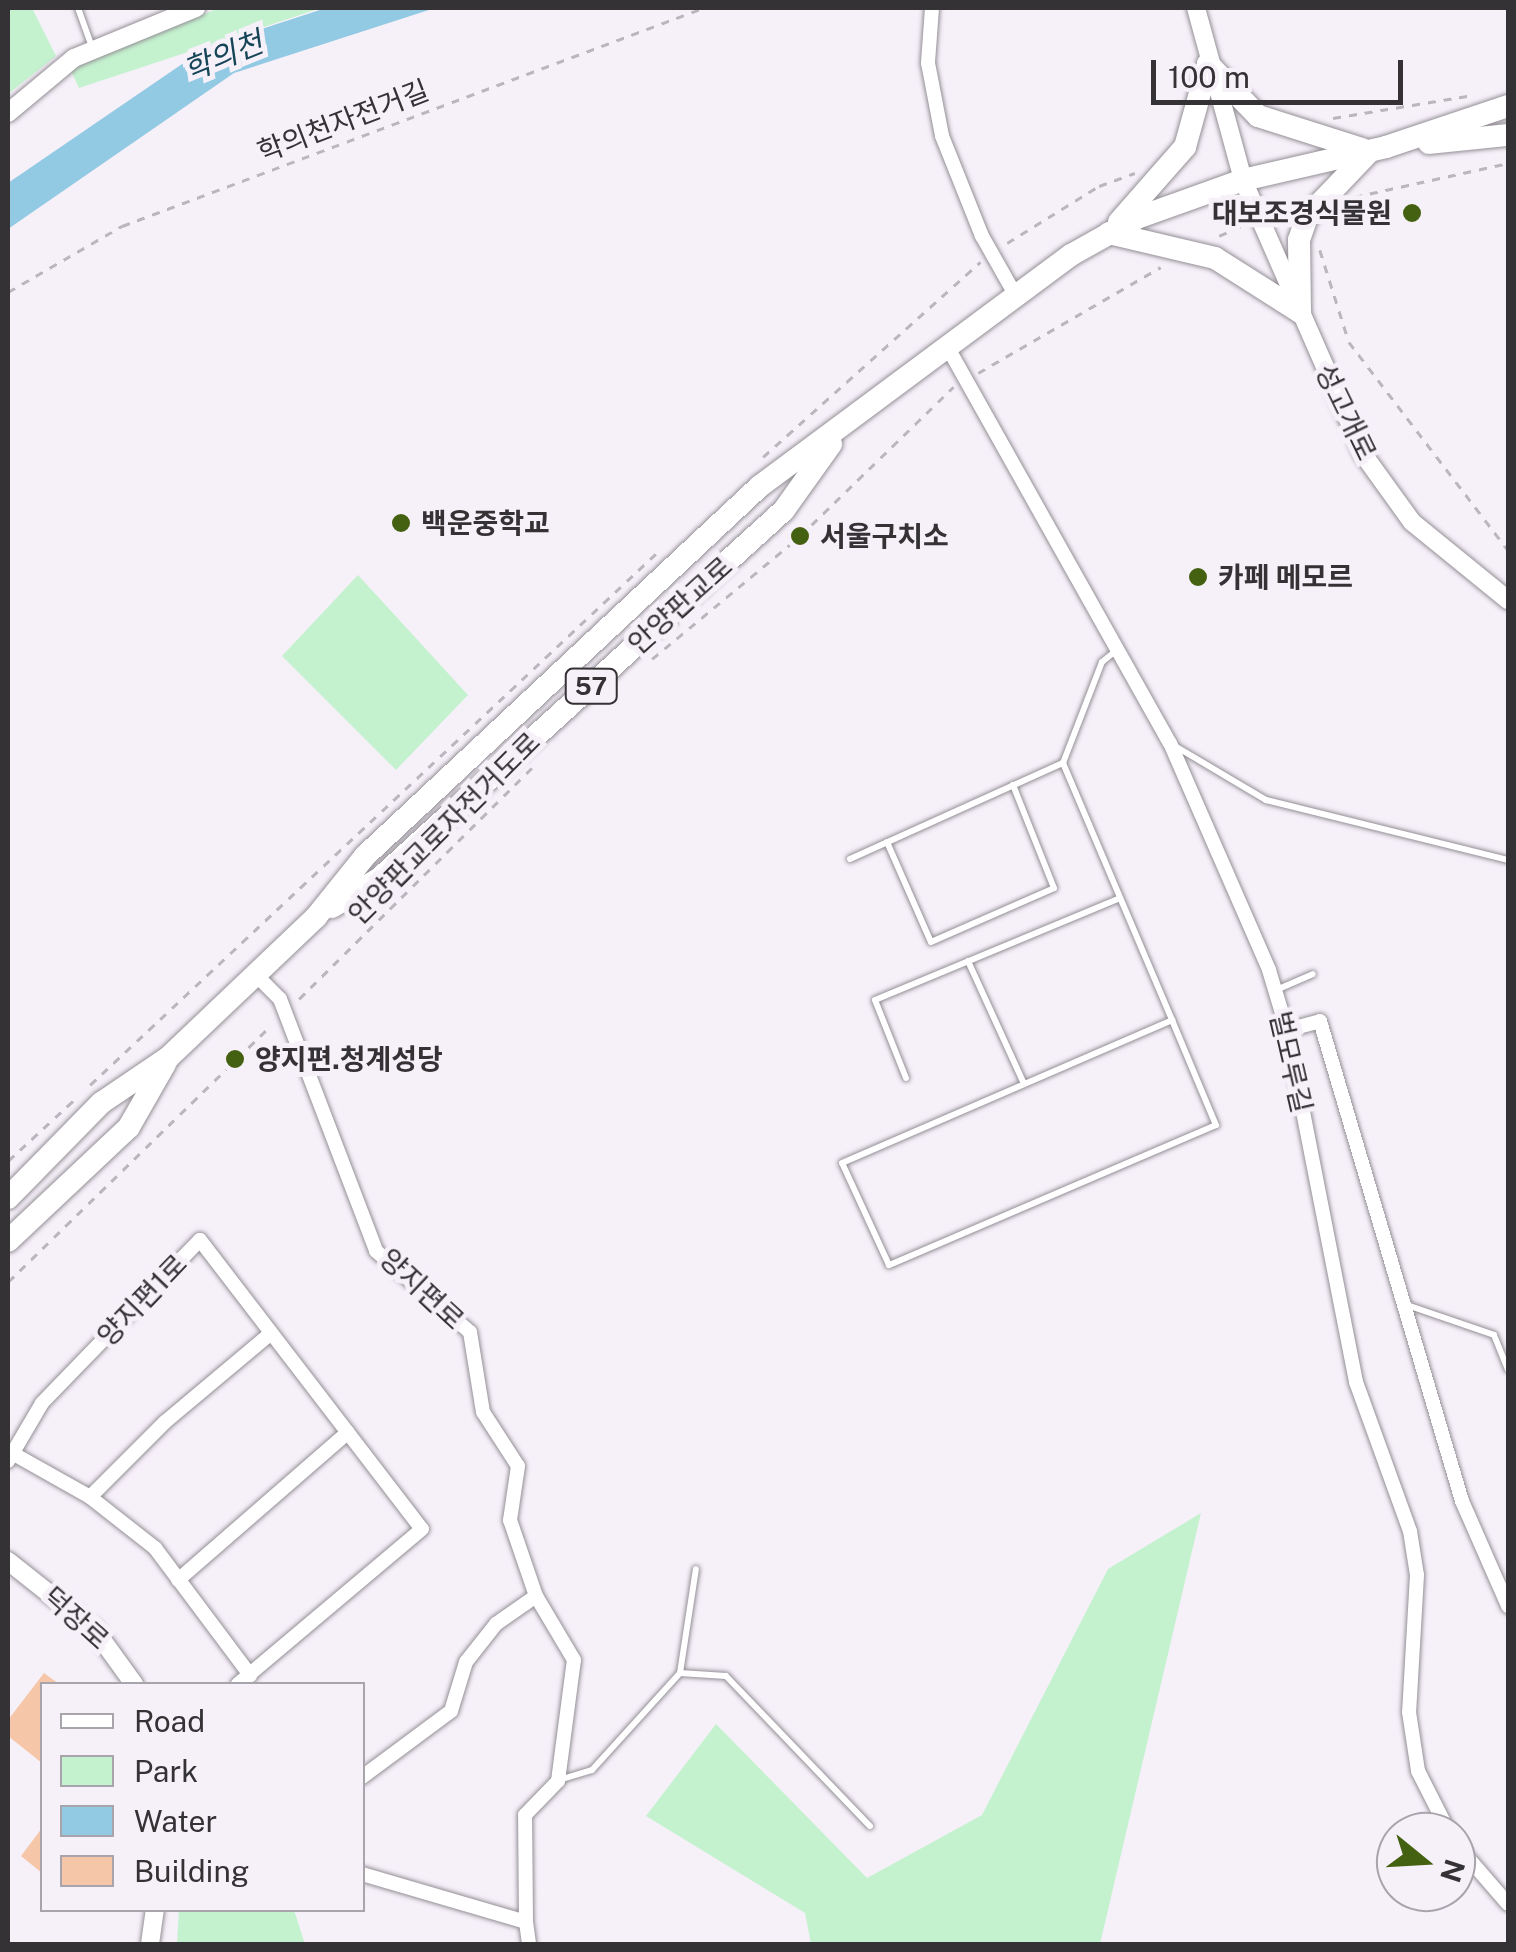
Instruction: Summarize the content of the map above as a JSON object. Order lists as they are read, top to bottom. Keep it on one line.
{"streets":{"main road":["안양판교로","57"],"street":["성고개로","벌모루길","양지편로","양지편1로","덕장로"],"path":["학의천자전거길","안양판교로자전거도로"]},"crossings":[["성고개로","안양판교로"],["안양판교로","벌모루길"],["안양판교로","양지편로"],["안양판교로자전거도로","양지편로"]],"water":["학의천"],"places":["대보조경식물원","백운중학교","서울구치소","카페 메모르","양지편.청계성당"],"legend":["Road","Park","Water","Building"],"scale_bar":"100 m","north":"right"}
